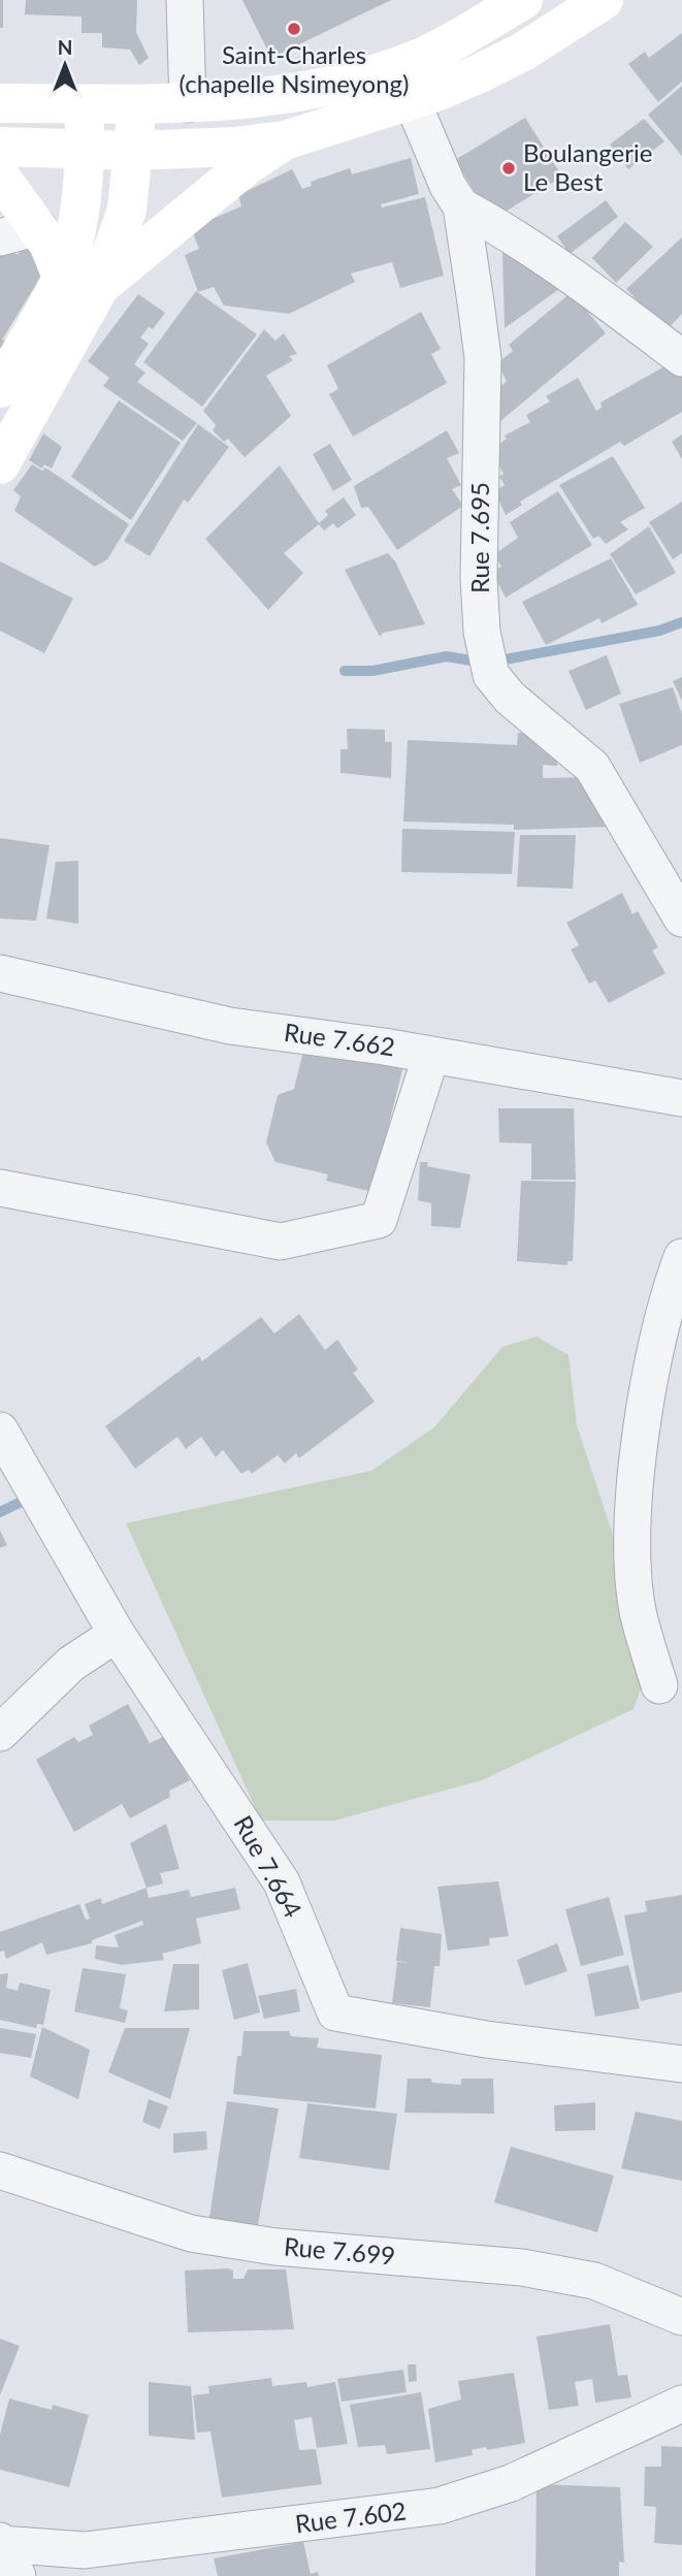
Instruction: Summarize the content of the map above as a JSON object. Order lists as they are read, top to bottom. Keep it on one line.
{"streets":{"street":["Rue 7.695","Rue 7.662","Rue 7.664","Rue 7.699","Rue 7.602"]},"places":["Saint-Charles (chapelle Nsimeyong)","Boulangerie Le Best"],"north":"top"}
